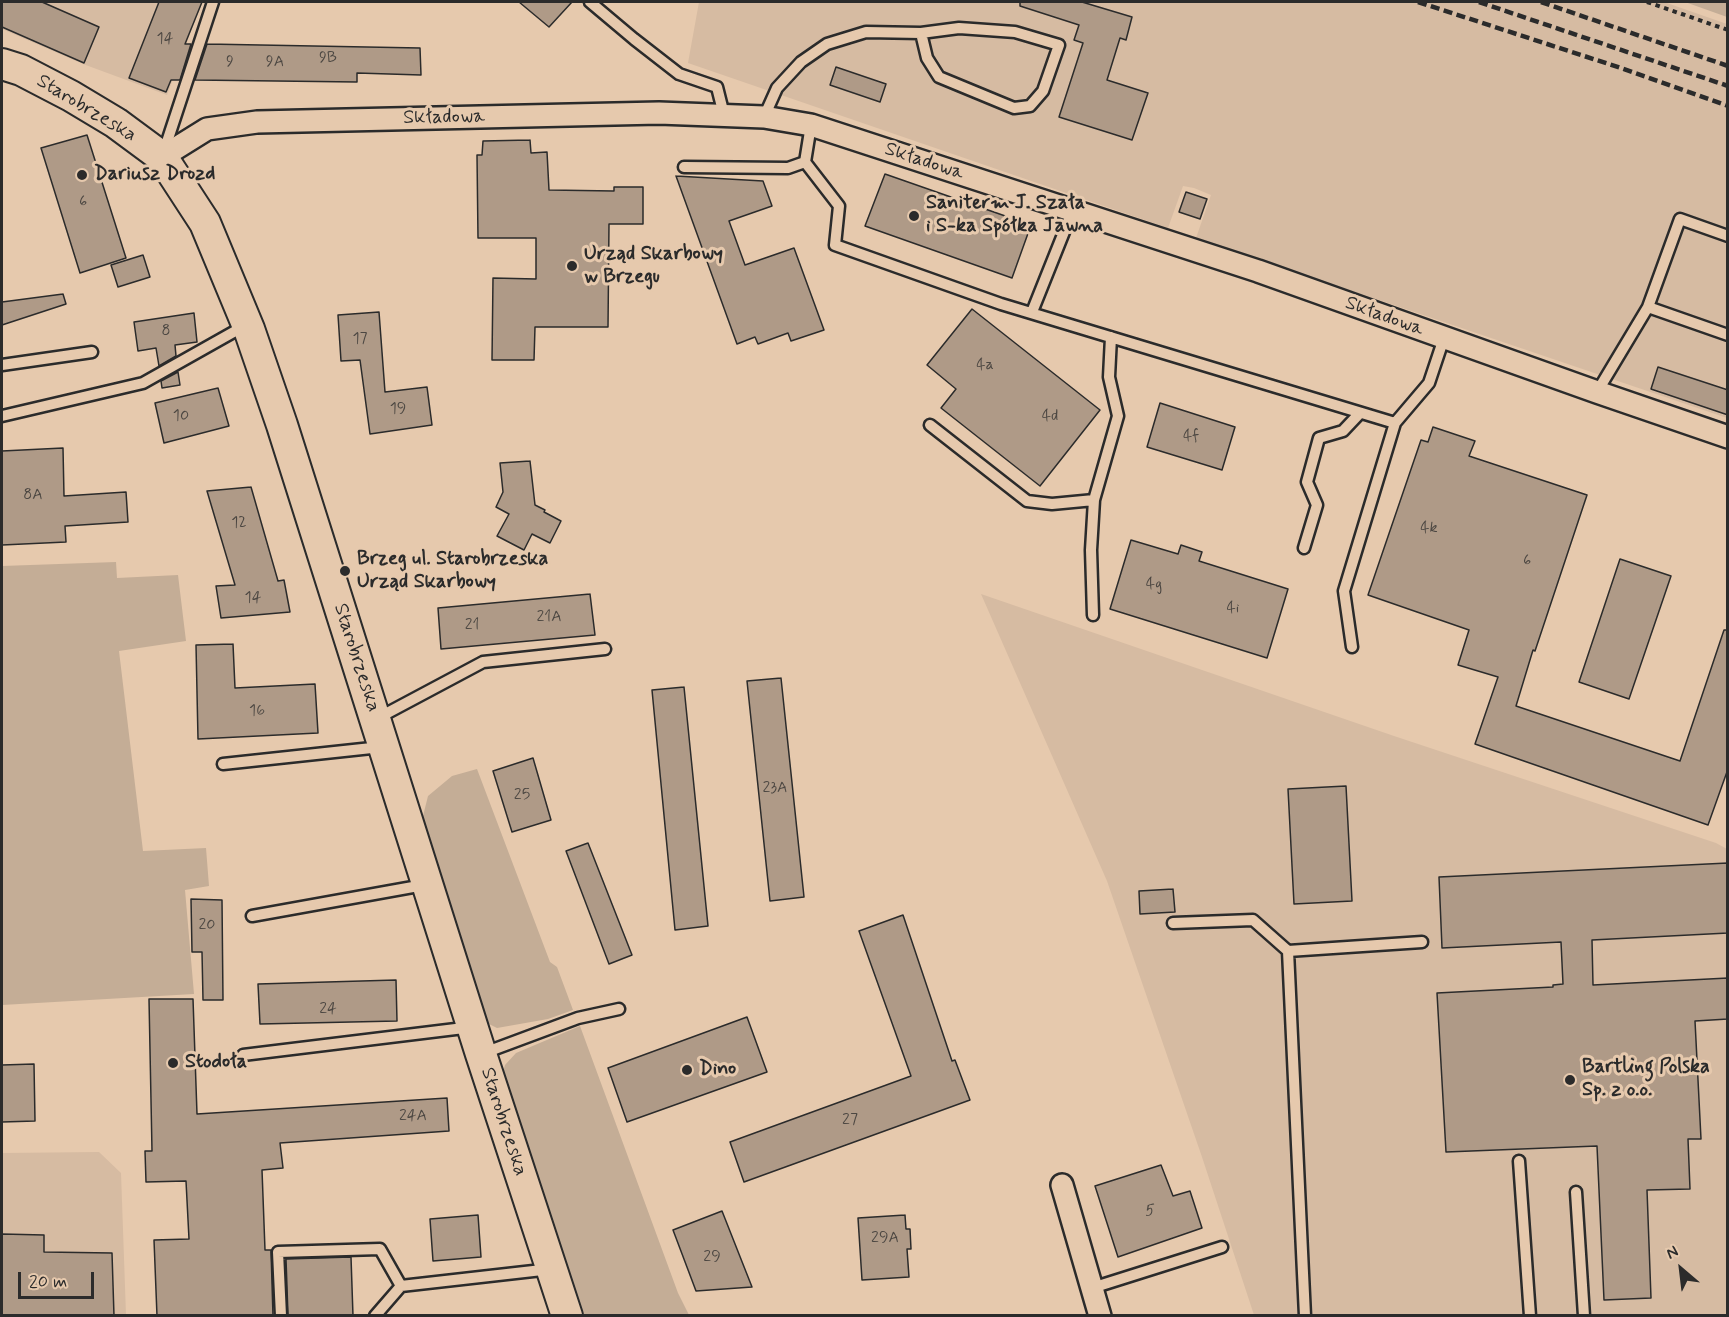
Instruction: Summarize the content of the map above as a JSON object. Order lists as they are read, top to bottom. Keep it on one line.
{"streets":{"street":["Starobrzeska","Składowa"]},"crossings":[["Starobrzeska","Składowa"]],"places":["Dariusz Drozd","Saniterm J. Szała i S-ka Spółka Jawna","Urząd Skarbowy w Brzegu","Brzeg ul. Starobrzeska Urząd Skarbowy","Stodoła","Dino","Bartling Polska Sp. z o.o."],"house_numbers":["14","9B","9","9A","6","8","17","4a","19","10","4d","4f","8A","12","4k","6","4g","14","4i","21A","21","16","23A","25","20","24","24A","27","5","29A","29"],"scale_bar":"20 m","north":"top left"}
